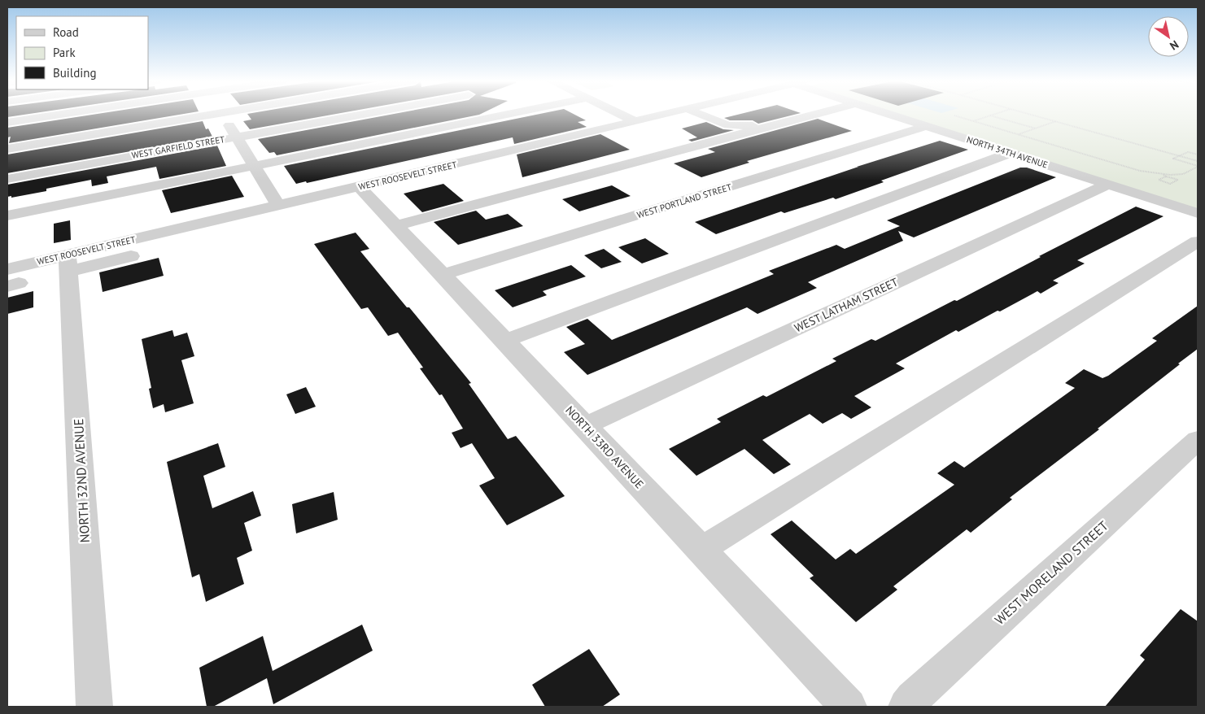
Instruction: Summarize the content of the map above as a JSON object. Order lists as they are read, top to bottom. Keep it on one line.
{"streets":{"street":["WEST GARFIELD STREET","NORTH 34TH AVENUE","WEST ROOSEVELT STREET","WEST PORTLAND STREET","WEST LATHAM STREET","NORTH 33RD AVENUE","NORTH 32ND AVENUE","WEST MORELAND STREET"]},"crossings":[["NORTH 34TH AVENUE","WEST PORTLAND STREET"],["NORTH 34TH AVENUE","WEST LATHAM STREET"],["WEST ROOSEVELT STREET","NORTH 33RD AVENUE"],["WEST ROOSEVELT STREET","NORTH 32ND AVENUE"],["WEST PORTLAND STREET","NORTH 33RD AVENUE"],["WEST LATHAM STREET","NORTH 33RD AVENUE"]],"legend":["Road","Park","Building"],"north":"bottom right"}
